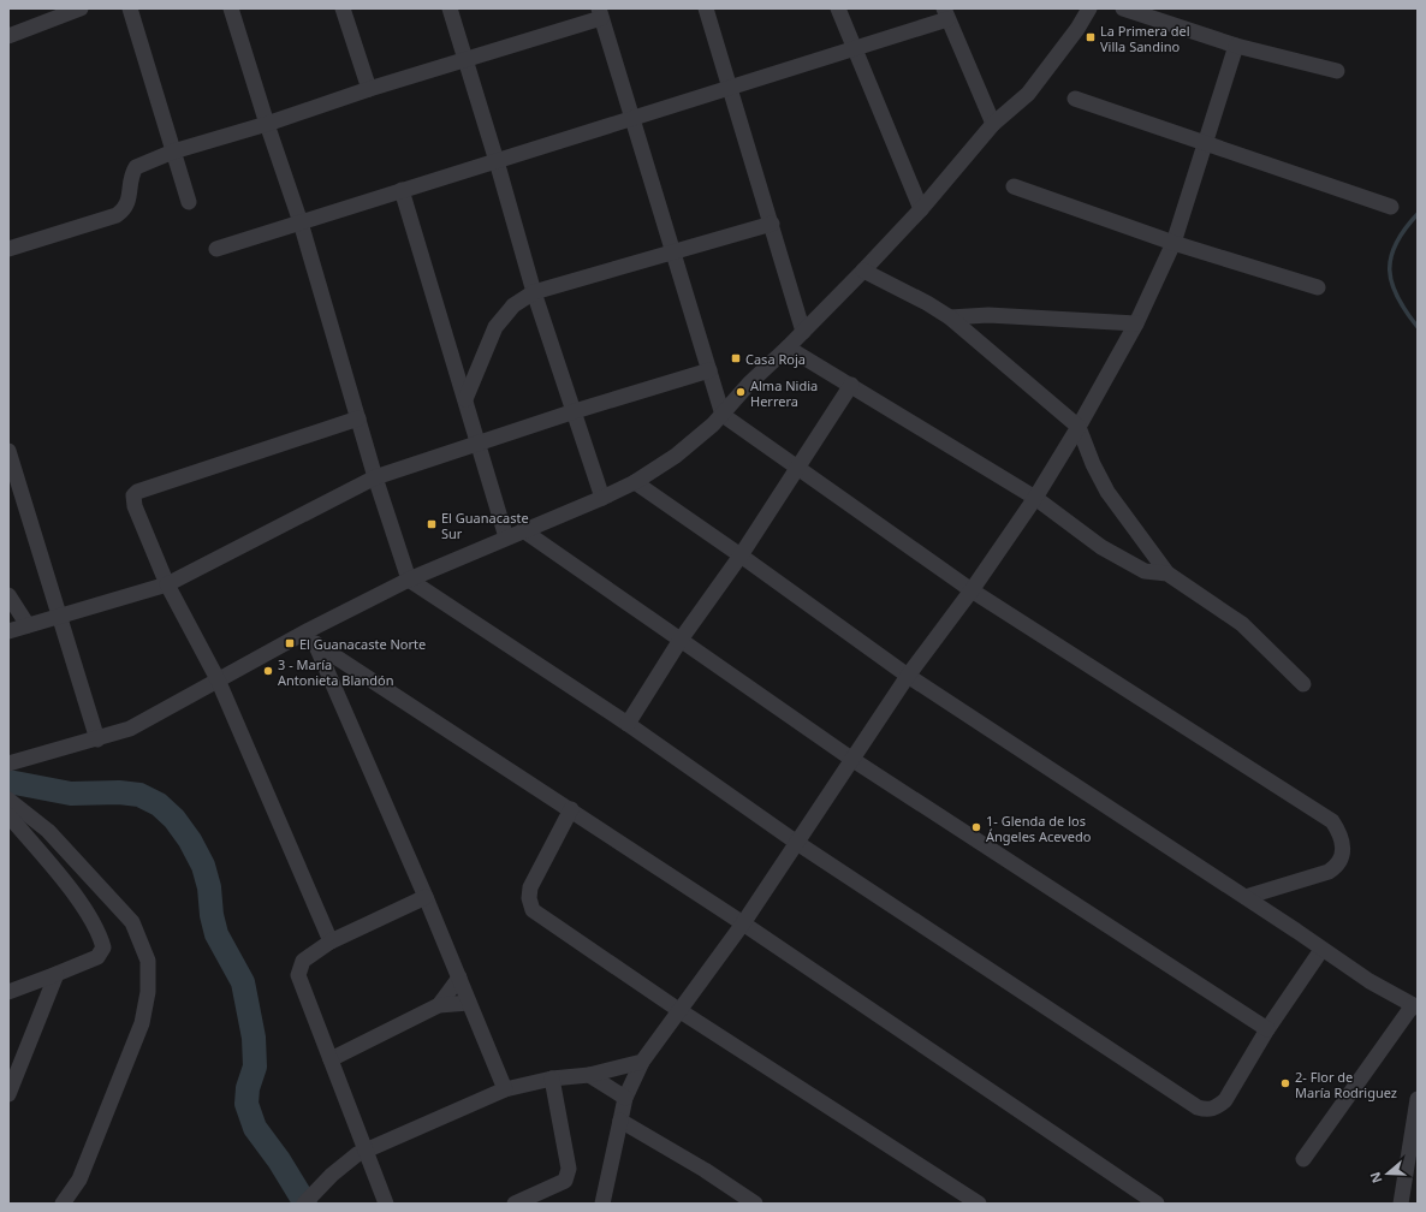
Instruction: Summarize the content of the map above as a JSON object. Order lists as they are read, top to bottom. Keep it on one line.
{"places":{"transit":["La Primera del Villa Sandino","Casa Roja","El Guanacaste Sur","El Guanacaste Norte"],"other":["Alma Nidia Herrera","3 - María Antonieta Blandón","1- Glenda de los Ángeles Acevedo","2- Flor de María Rodriguez"]},"north":"left"}
